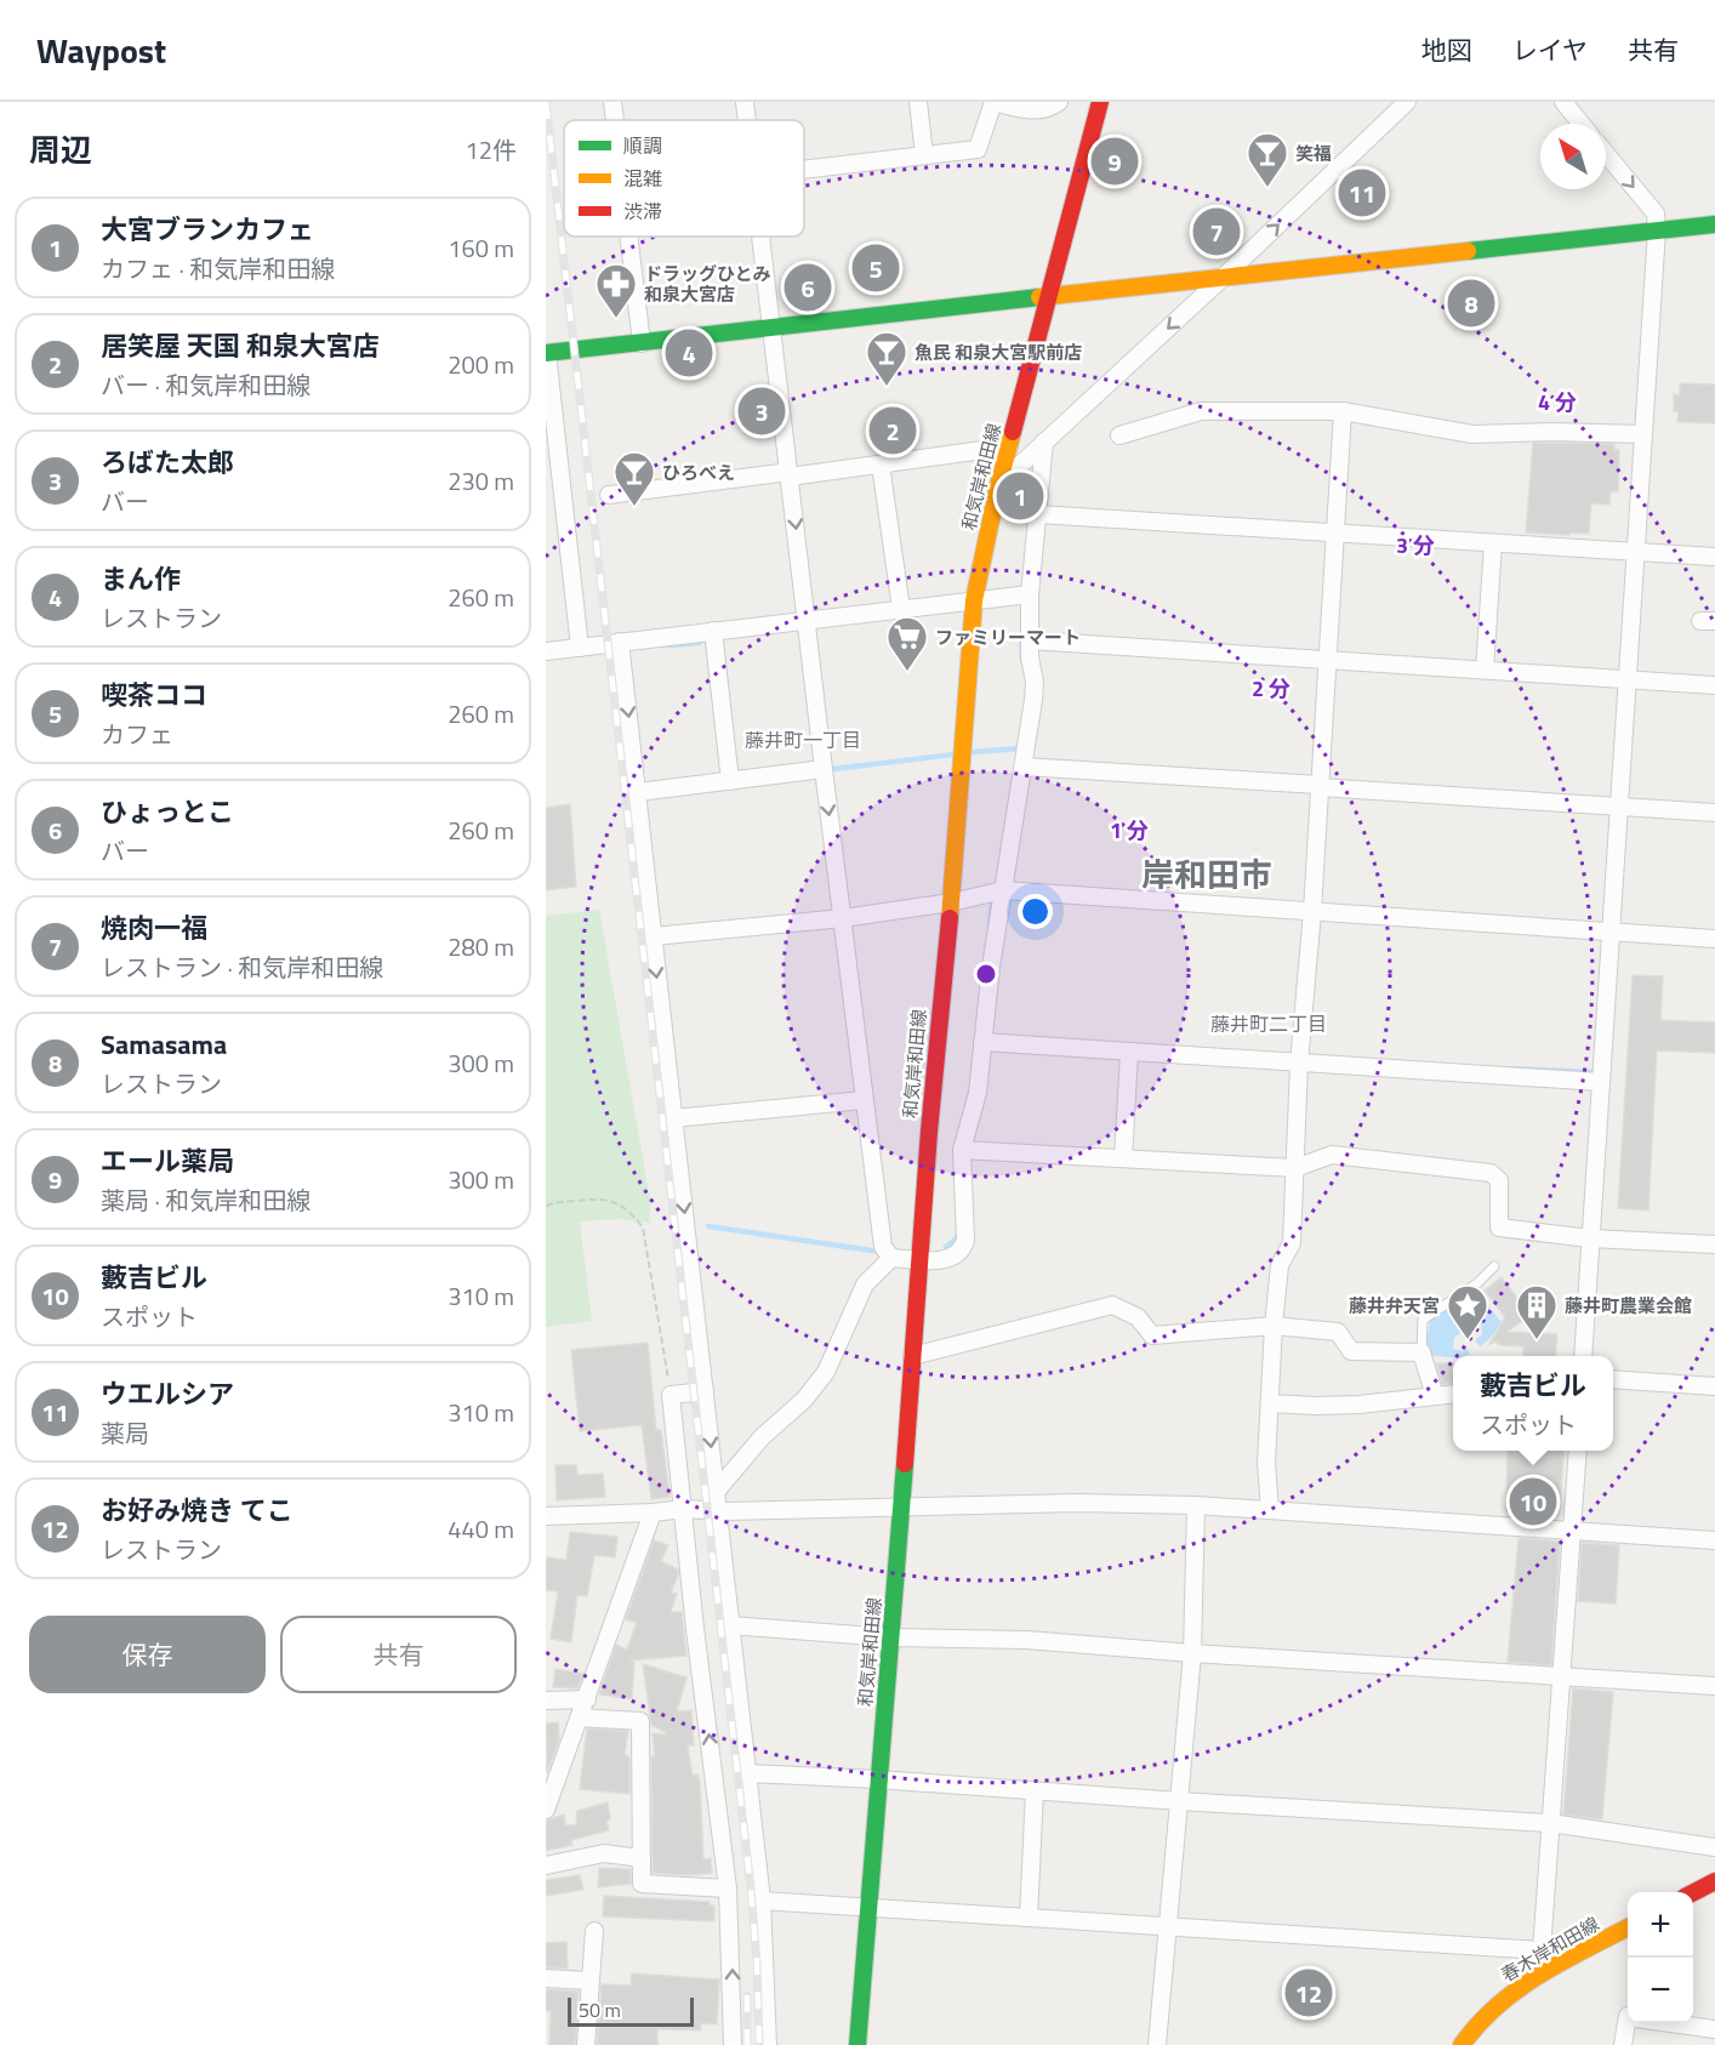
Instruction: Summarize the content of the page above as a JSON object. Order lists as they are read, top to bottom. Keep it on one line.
{"streets":{"main road":["和気岸和田線","春木岸和田線"]},"districts":["藤井町一丁目","岸和田市","藤井町二丁目"],"places":{"bar":["笑福","魚民 和泉大宮駅前店","ひろべえ"],"pharmacy":["ドラッグひとみ 和泉大宮店"],"supermarket":["ファミリーマート"],"place":["藤井弁天宮"],"building":["藤井町農業会館"]},"legend":["順調","混雑","渋滞"],"scale_bar":"50 m","north":"top left","page":{"header":"Waypost","nav":["地図","レイヤ","共有"],"heading":["周辺","12件"],"pins":["9","11","7","5","6","8","4","3","2","1","10","12"],"list":[{"mark":"1","name":"大宮ブランカフェ","note":"カフェ · 和気岸和田線","value":"160 m"},{"mark":"2","name":"居笑屋 天国 和泉大宮店","note":"バー · 和気岸和田線","value":"200 m"},{"mark":"3","name":"ろばた太郎","note":"バー","value":"230 m"},{"mark":"4","name":"まん作","note":"レストラン","value":"260 m"},{"mark":"5","name":"喫茶ココ","note":"カフェ","value":"260 m"},{"mark":"6","name":"ひょっとこ","note":"バー","value":"260 m"},{"mark":"7","name":"焼肉一福","note":"レストラン · 和気岸和田線","value":"280 m"},{"mark":"8","name":"Samasama","note":"レストラン","value":"300 m"},{"mark":"9","name":"エール薬局","note":"薬局 · 和気岸和田線","value":"300 m"},{"mark":"10","name":"藪吉ビル","note":"スポット","value":"310 m"},{"mark":"11","name":"ウエルシア","note":"薬局","value":"310 m"},{"mark":"12","name":"お好み焼き てこ","note":"レストラン","value":"440 m"}],"popup":["藪吉ビル","スポット"],"buttons":["保存","共有"],"map_buttons":["+","−"],"scale":"50 m"},"rings":["4 分","3 分","2 分","1 分"]}
